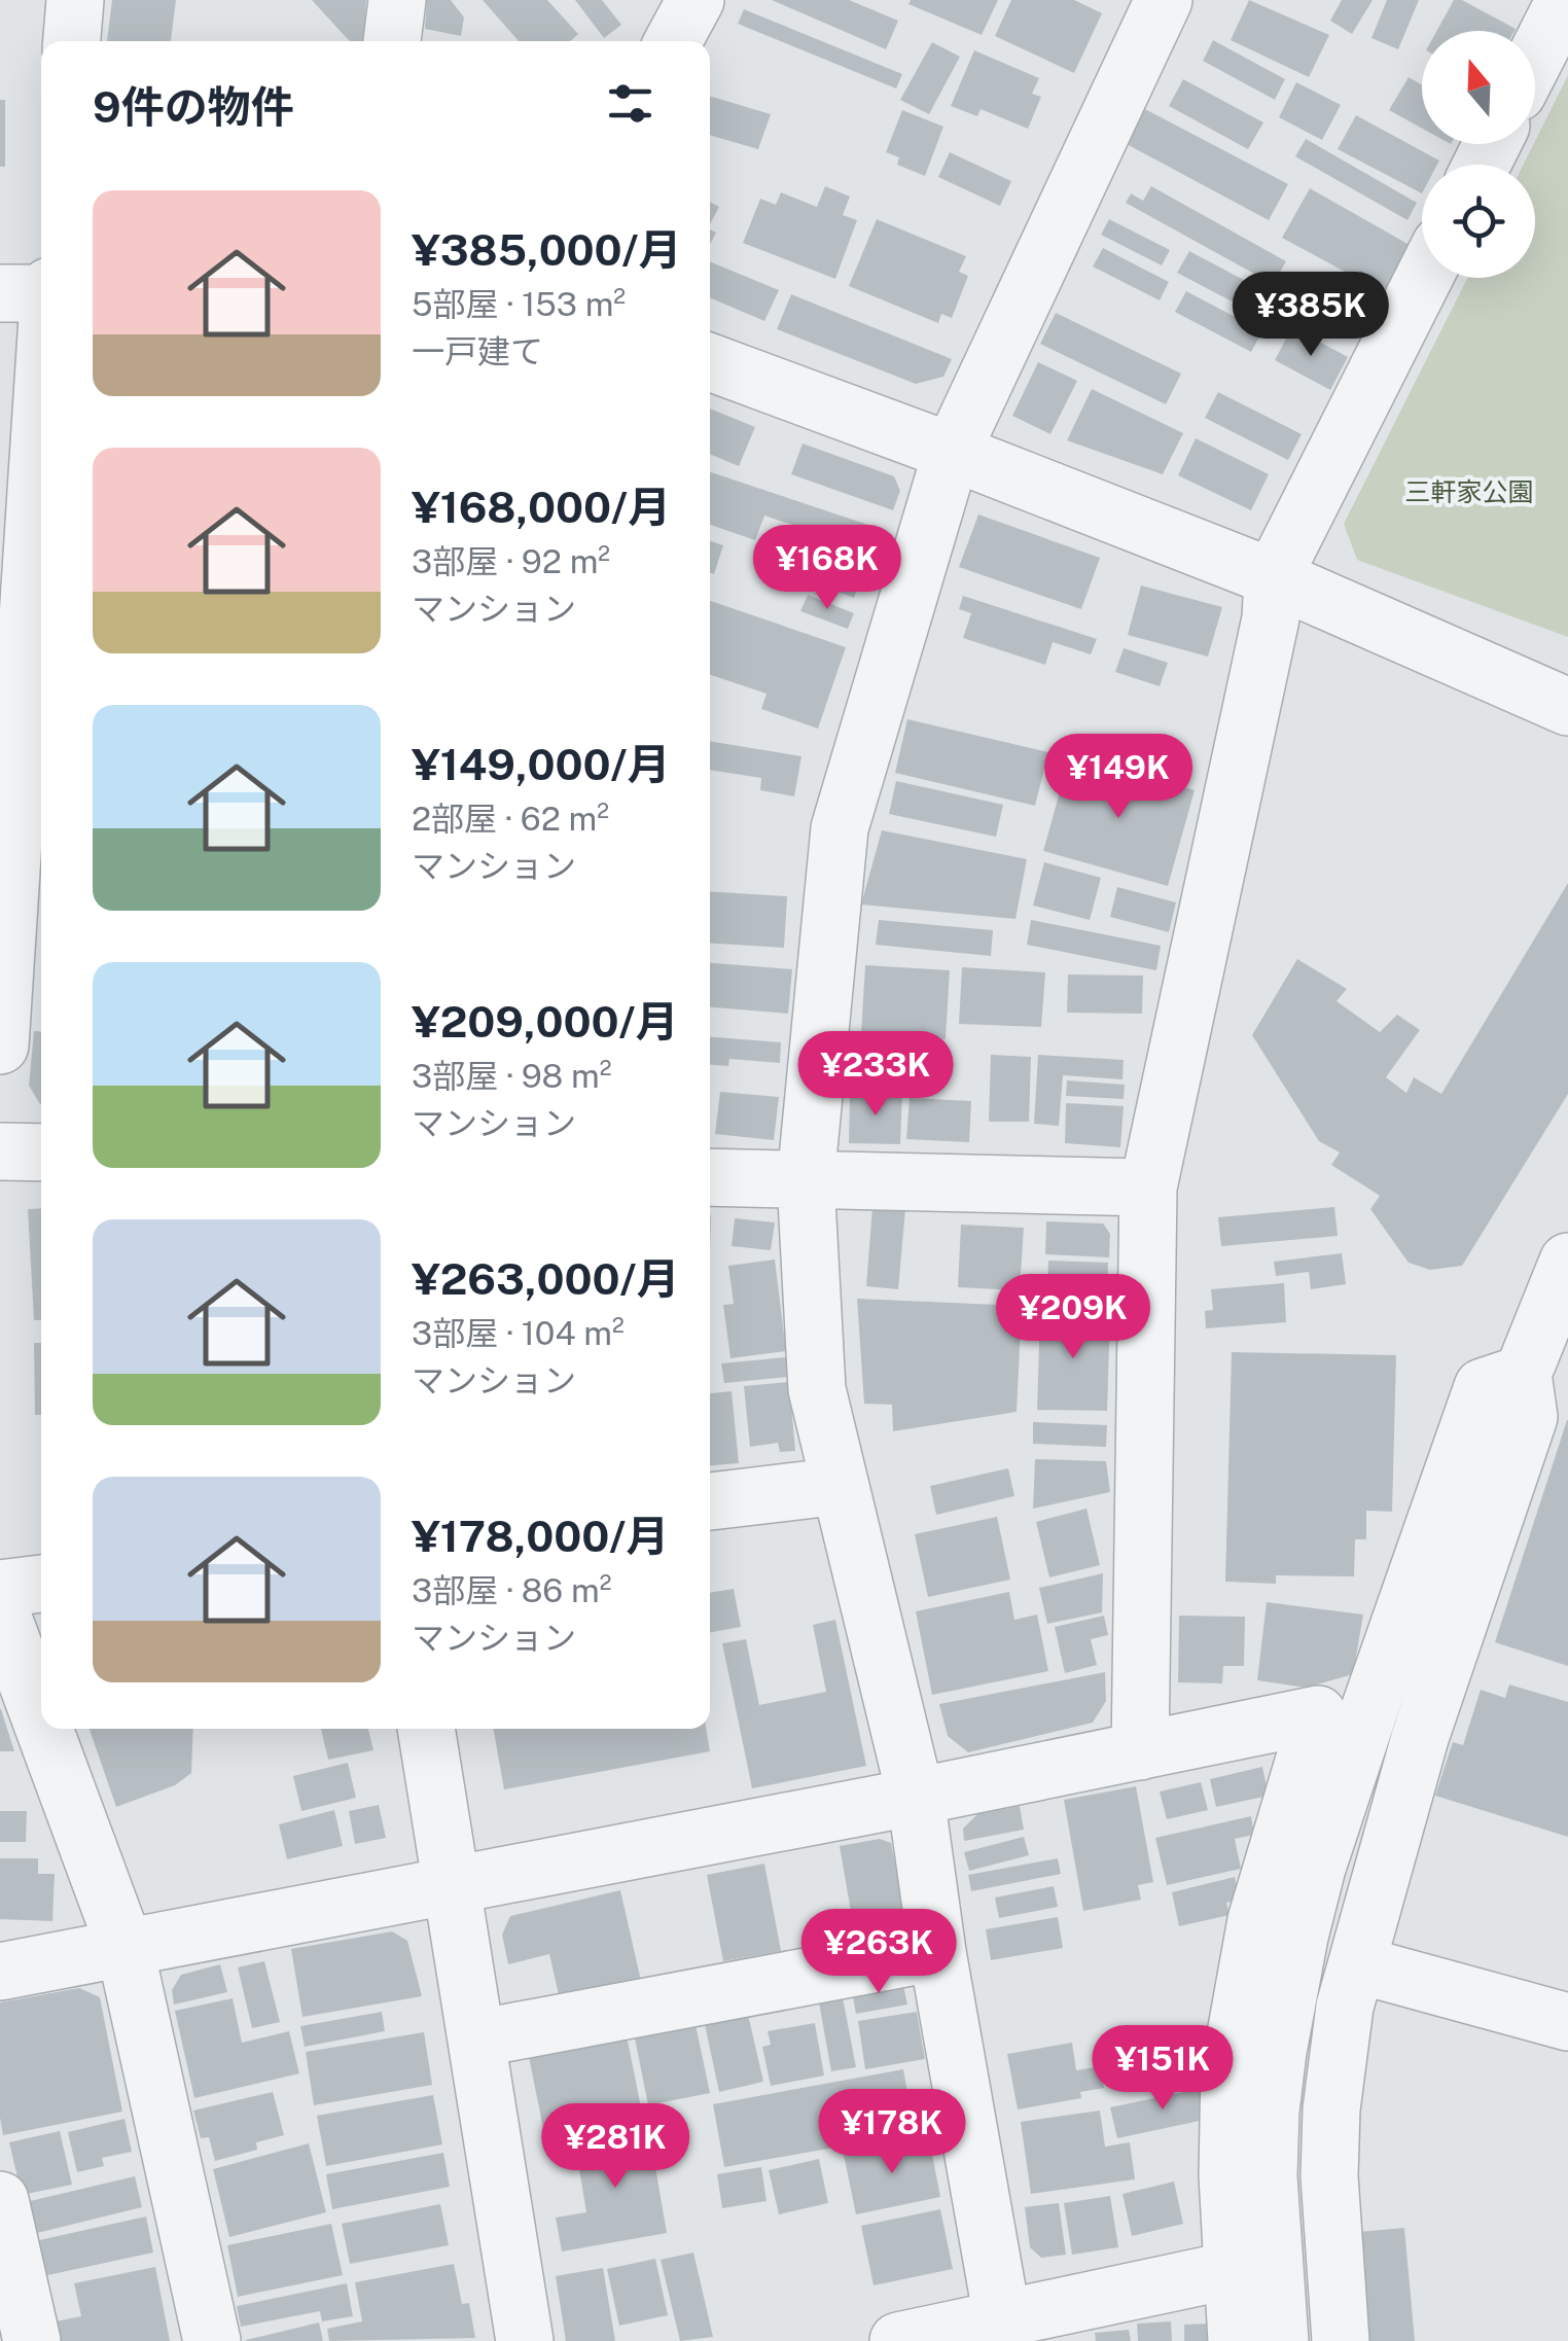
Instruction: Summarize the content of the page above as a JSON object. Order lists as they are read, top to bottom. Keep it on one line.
{"parks":["三軒家公園"],"north":"top","page":{"heading":"9件の物件","list":[{"name":"¥385,000/月","note":"5部屋 · 153 m² · 一戸建て"},{"name":"¥168,000/月","note":"3部屋 · 92 m² · マンション"},{"name":"¥149,000/月","note":"2部屋 · 62 m² · マンション"},{"name":"¥209,000/月","note":"3部屋 · 98 m² · マンション"},{"name":"¥263,000/月","note":"3部屋 · 104 m² · マンション"},{"name":"¥178,000/月","note":"3部屋 · 86 m² · マンション"}],"price":["¥385K","¥168K","¥149K","¥233K","¥209K","¥263K","¥151K","¥178K","¥281K"]}}
